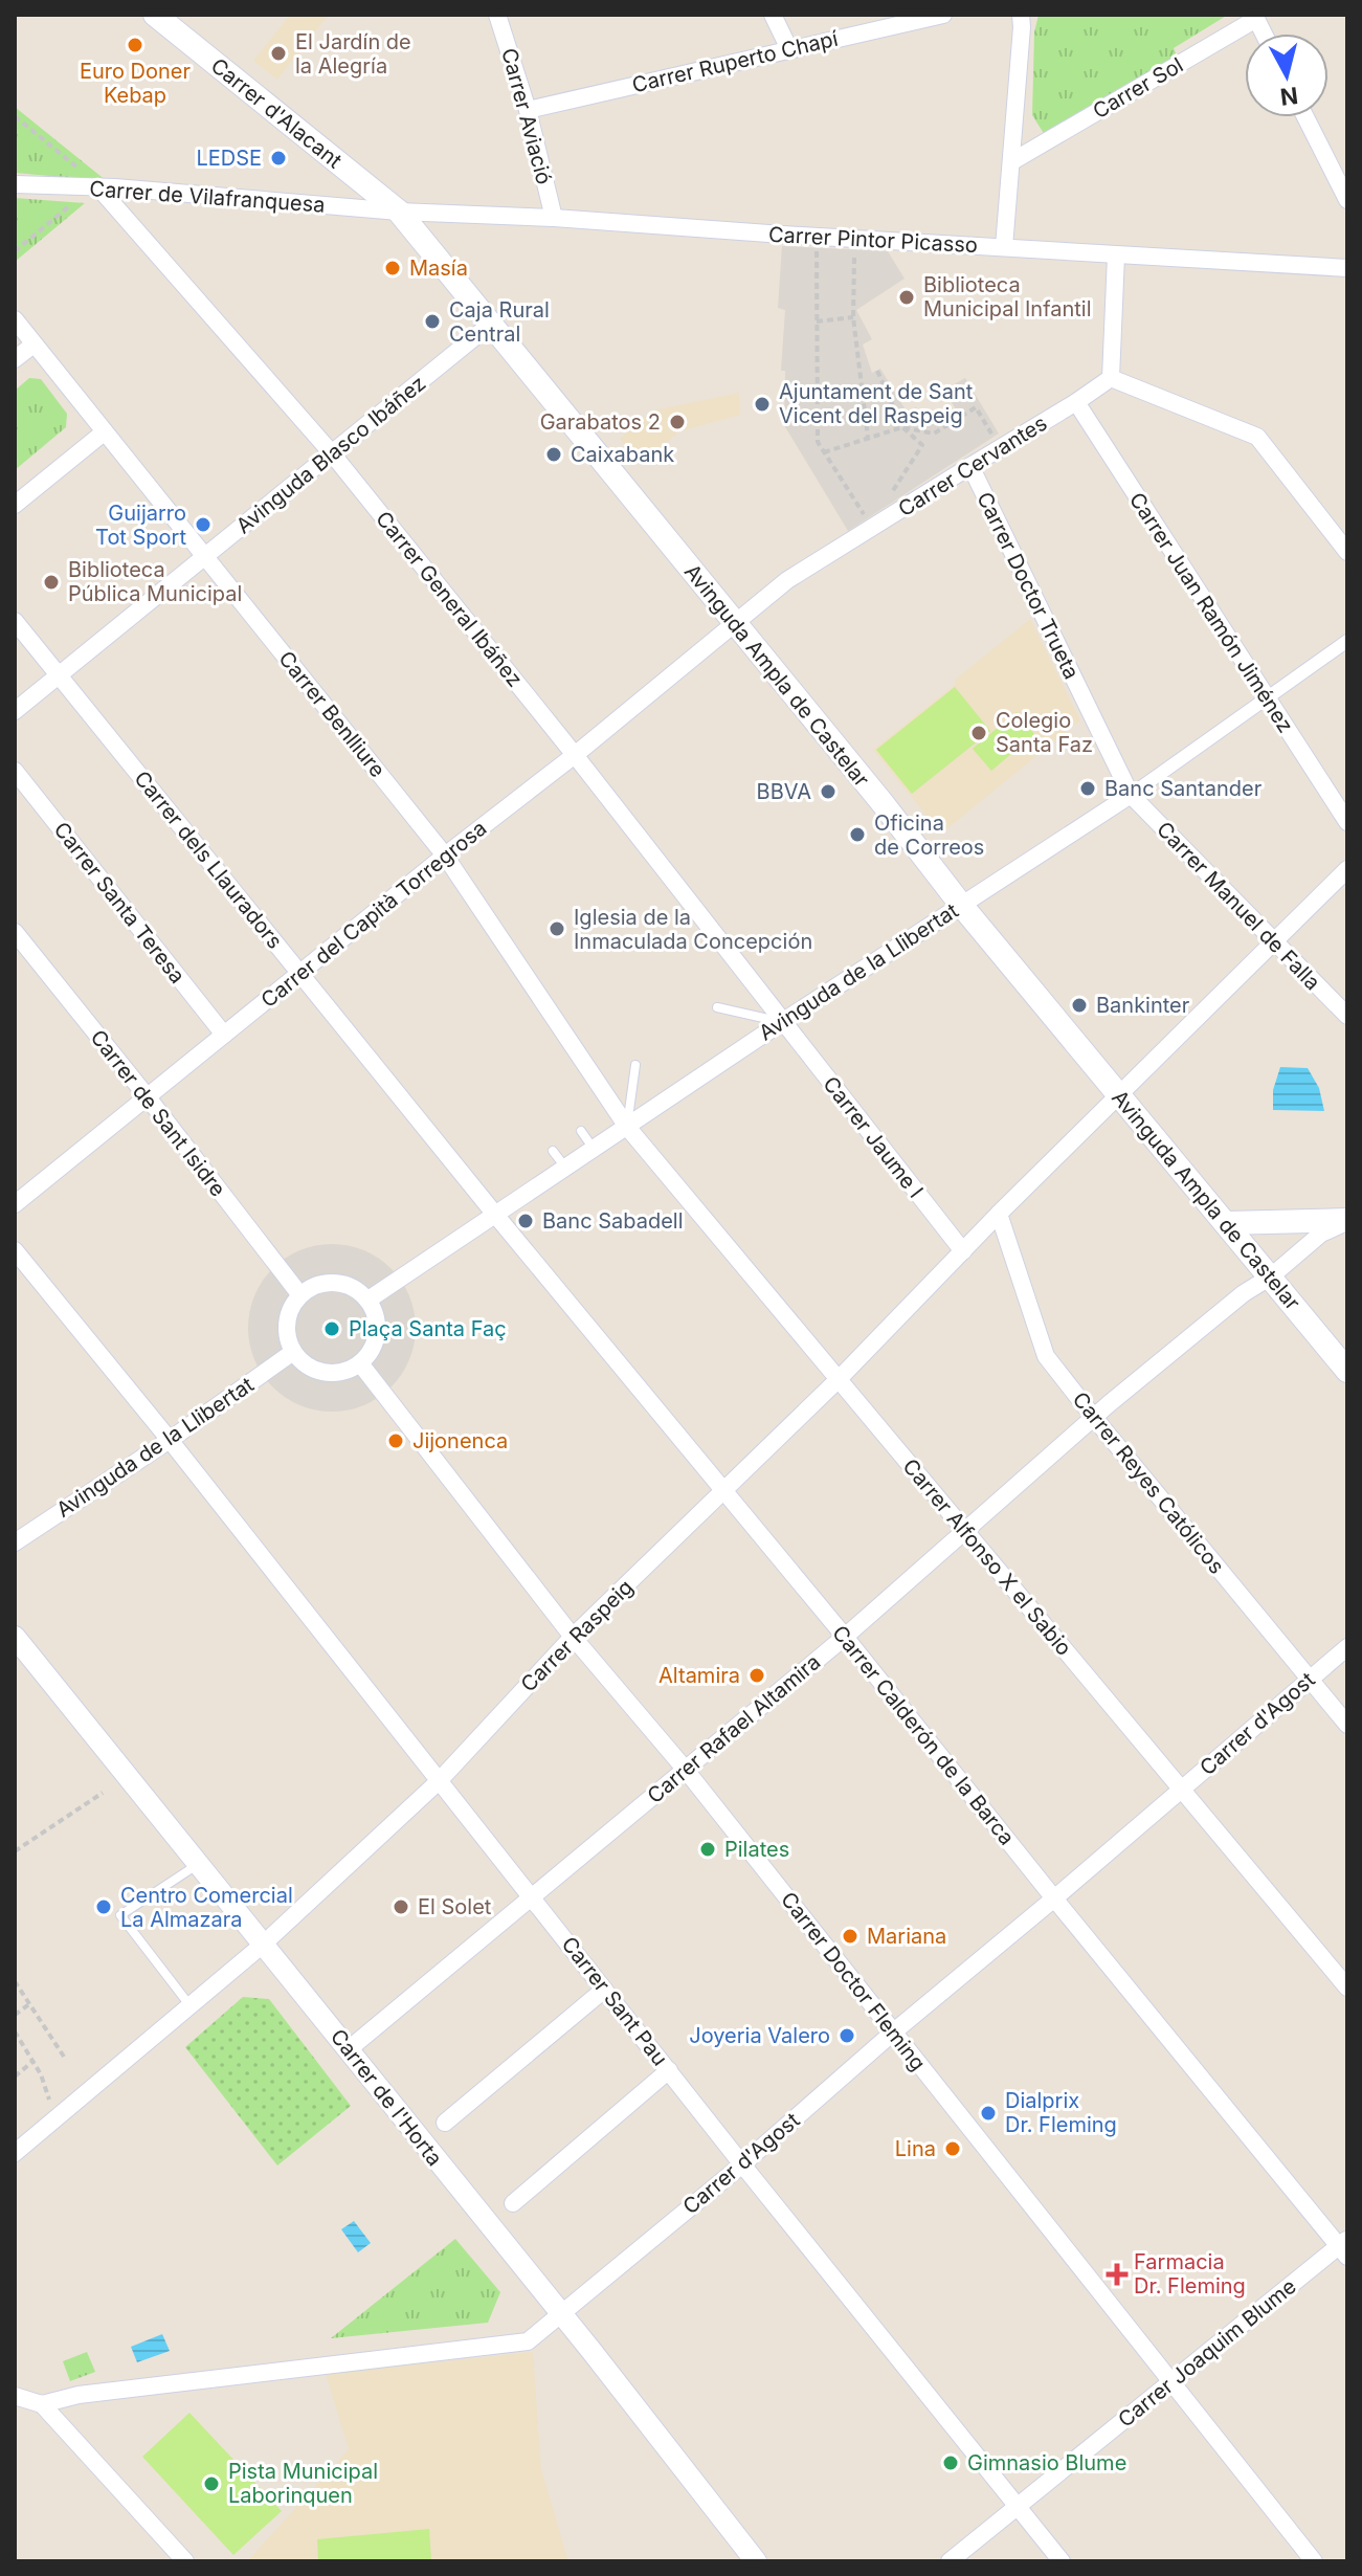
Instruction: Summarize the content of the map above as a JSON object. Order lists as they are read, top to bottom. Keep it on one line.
{"streets":{"main road":["Carrer d'Alacant","Avinguda Ampla de Castelar"],"street":["Carrer Ruperto Chapí","Carrer Sol","Carrer Aviació","Carrer de Vilafranquesa","Carrer Pintor Picasso","Avinguda Blasco Ibáñez","Carrer Cervantes","Carrer Doctor Trueta","Carrer General Ibáñez","Carrer Juan Ramón Jiménez","Carrer Benlliure","Carrer dels Llauradors","Carrer Santa Teresa","Carrer Manuel de Falla","Carrer del Capità Torregrosa","Avinguda de la Llibertat","Carrer de Sant Isidre","Carrer Jaume I","Carrer Reyes Católicos","Carrer Alfonso X el Sabio","Carrer Raspeig","Carrer d'Agost","Carrer Rafael Altamira","Carrer Calderón de la Barca","Carrer Doctor Fleming","Carrer Sant Pau","Carrer de l'Horta","Carrer Joaquim Blume"]},"crossings":[["Carrer Ruperto Chapí","Carrer Aviació"],["Carrer d'Alacant","Carrer de Vilafranquesa"],["Carrer d'Alacant","Carrer Pintor Picasso"],["Carrer d'Alacant","Avinguda Ampla de Castelar"],["Carrer Aviació","Carrer Pintor Picasso"],["Carrer de Vilafranquesa","Carrer Pintor Picasso"],["Carrer de Vilafranquesa","Carrer General Ibáñez"],["Carrer de Vilafranquesa","Avinguda Ampla de Castelar"],["Carrer Pintor Picasso","Avinguda Ampla de Castelar"],["Avinguda Blasco Ibáñez","Carrer General Ibáñez"],["Avinguda Blasco Ibáñez","Avinguda Ampla de Castelar"],["Avinguda Blasco Ibáñez","Carrer Benlliure"],["Avinguda Blasco Ibáñez","Carrer dels Llauradors"],["Carrer Cervantes","Carrer Doctor Trueta"],["Carrer Cervantes","Carrer Juan Ramón Jiménez"],["Carrer Cervantes","Avinguda Ampla de Castelar"],["Carrer Cervantes","Carrer del Capità Torregrosa"],["Carrer Doctor Trueta","Carrer Manuel de Falla"],["Carrer Doctor Trueta","Avinguda de la Llibertat"],["Carrer General Ibáñez","Carrer del Capità Torregrosa"],["Carrer General Ibáñez","Avinguda de la Llibertat"],["Carrer General Ibáñez","Carrer Jaume I"],["Carrer Juan Ramón Jiménez","Avinguda de la Llibertat"],["Avinguda Ampla de Castelar","Carrer del Capità Torregrosa"],["Avinguda Ampla de Castelar","Avinguda de la Llibertat"],["Avinguda Ampla de Castelar","Carrer Raspeig"],["Avinguda Ampla de Castelar","Carrer Rafael Altamira"],["Carrer Benlliure","Carrer del Capità Torregrosa"],["Carrer Benlliure","Avinguda de la Llibertat"],["Carrer Benlliure","Carrer Alfonso X el Sabio"],["Carrer dels Llauradors","Carrer del Capità Torregrosa"],["Carrer dels Llauradors","Avinguda de la Llibertat"],["Carrer dels Llauradors","Carrer Calderón de la Barca"],["Carrer Santa Teresa","Carrer del Capità Torregrosa"],["Carrer Manuel de Falla","Avinguda de la Llibertat"],["Carrer Manuel de Falla","Carrer Raspeig"],["Carrer del Capità Torregrosa","Carrer de Sant Isidre"],["Avinguda de la Llibertat","Carrer de Sant Isidre"],["Avinguda de la Llibertat","Carrer Jaume I"],["Avinguda de la Llibertat","Carrer Alfonso X el Sabio"],["Avinguda de la Llibertat","Carrer Calderón de la Barca"],["Avinguda de la Llibertat","Carrer Doctor Fleming"],["Avinguda de la Llibertat","Carrer Sant Pau"],["Carrer de Sant Isidre","Carrer Doctor Fleming"],["Carrer Jaume I","Carrer Raspeig"],["Carrer Reyes Católicos","Carrer Raspeig"],["Carrer Reyes Católicos","Carrer d'Agost"],["Carrer Reyes Católicos","Carrer Rafael Altamira"],["Carrer Alfonso X el Sabio","Carrer Raspeig"],["Carrer Alfonso X el Sabio","Carrer d'Agost"],["Carrer Alfonso X el Sabio","Carrer Rafael Altamira"],["Carrer Raspeig","Carrer Calderón de la Barca"],["Carrer Raspeig","Carrer Doctor Fleming"],["Carrer Raspeig","Carrer Sant Pau"],["Carrer Raspeig","Carrer de l'Horta"],["Carrer d'Agost","Carrer Calderón de la Barca"],["Carrer d'Agost","Carrer Doctor Fleming"],["Carrer d'Agost","Carrer Sant Pau"],["Carrer d'Agost","Carrer de l'Horta"],["Carrer Rafael Altamira","Carrer Calderón de la Barca"],["Carrer Rafael Altamira","Carrer Doctor Fleming"],["Carrer Rafael Altamira","Carrer Sant Pau"],["Carrer Rafael Altamira","Carrer de l'Horta"],["Carrer Calderón de la Barca","Carrer Joaquim Blume"],["Carrer Doctor Fleming","Carrer Joaquim Blume"],["Carrer Sant Pau","Carrer Joaquim Blume"]],"places":{"other":["Euro Doner Kebap","El Jardín de la Alegría","LEDSE","Masía","Biblioteca Municipal Infantil","Caja Rural Central","Ajuntament de Sant Vicent del Raspeig","Garabatos 2","Caixabank","Guijarro Tot Sport","Biblioteca Pública Municipal","Colegio Santa Faz","Banc Santander","BBVA","Oficina de Correos","Iglesia de la Inmaculada Concepción","Bankinter","Banc Sabadell","Plaça Santa Faç","Jijonenca","Altamira","Pilates","Centro Comercial La Almazara","El Solet","Mariana","Joyeria Valero","Dialprix Dr. Fleming","Lina","Gimnasio Blume","Pista Municipal Laborinquen"],"health":["Farmacia Dr. Fleming"]},"north":"bottom"}
